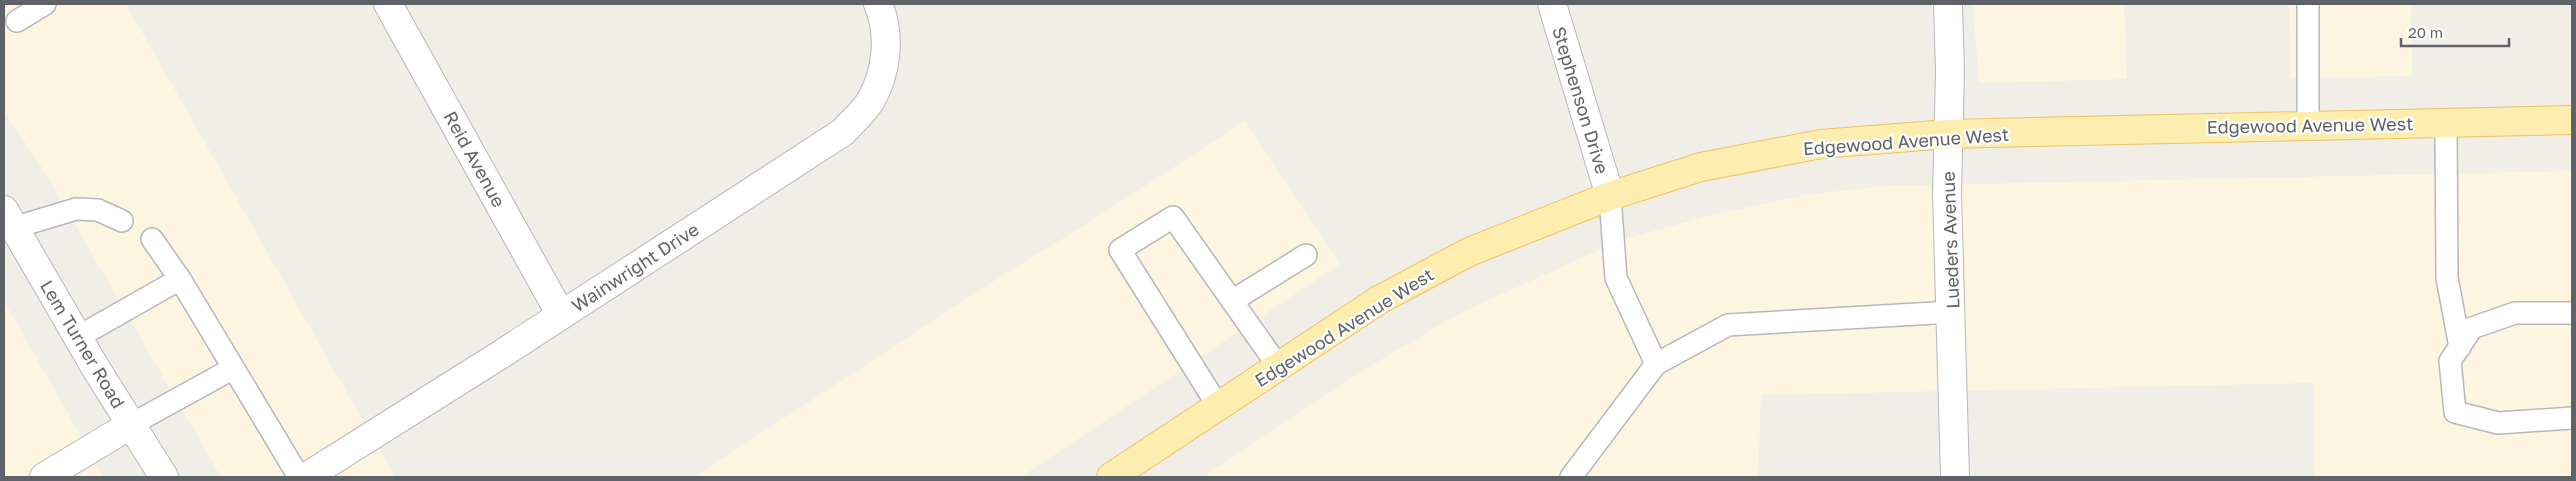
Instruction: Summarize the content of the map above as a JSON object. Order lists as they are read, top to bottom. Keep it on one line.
{"streets":{"main road":["Edgewood Avenue West"],"street":["Stephenson Drive","Reid Avenue","Lueders Avenue","Wainwright Drive","Lem Turner Road"]},"crossings":[["Stephenson Drive","Edgewood Avenue West"],["Edgewood Avenue West","Lueders Avenue"],["Reid Avenue","Wainwright Drive"]],"scale_bar":"20 m"}
